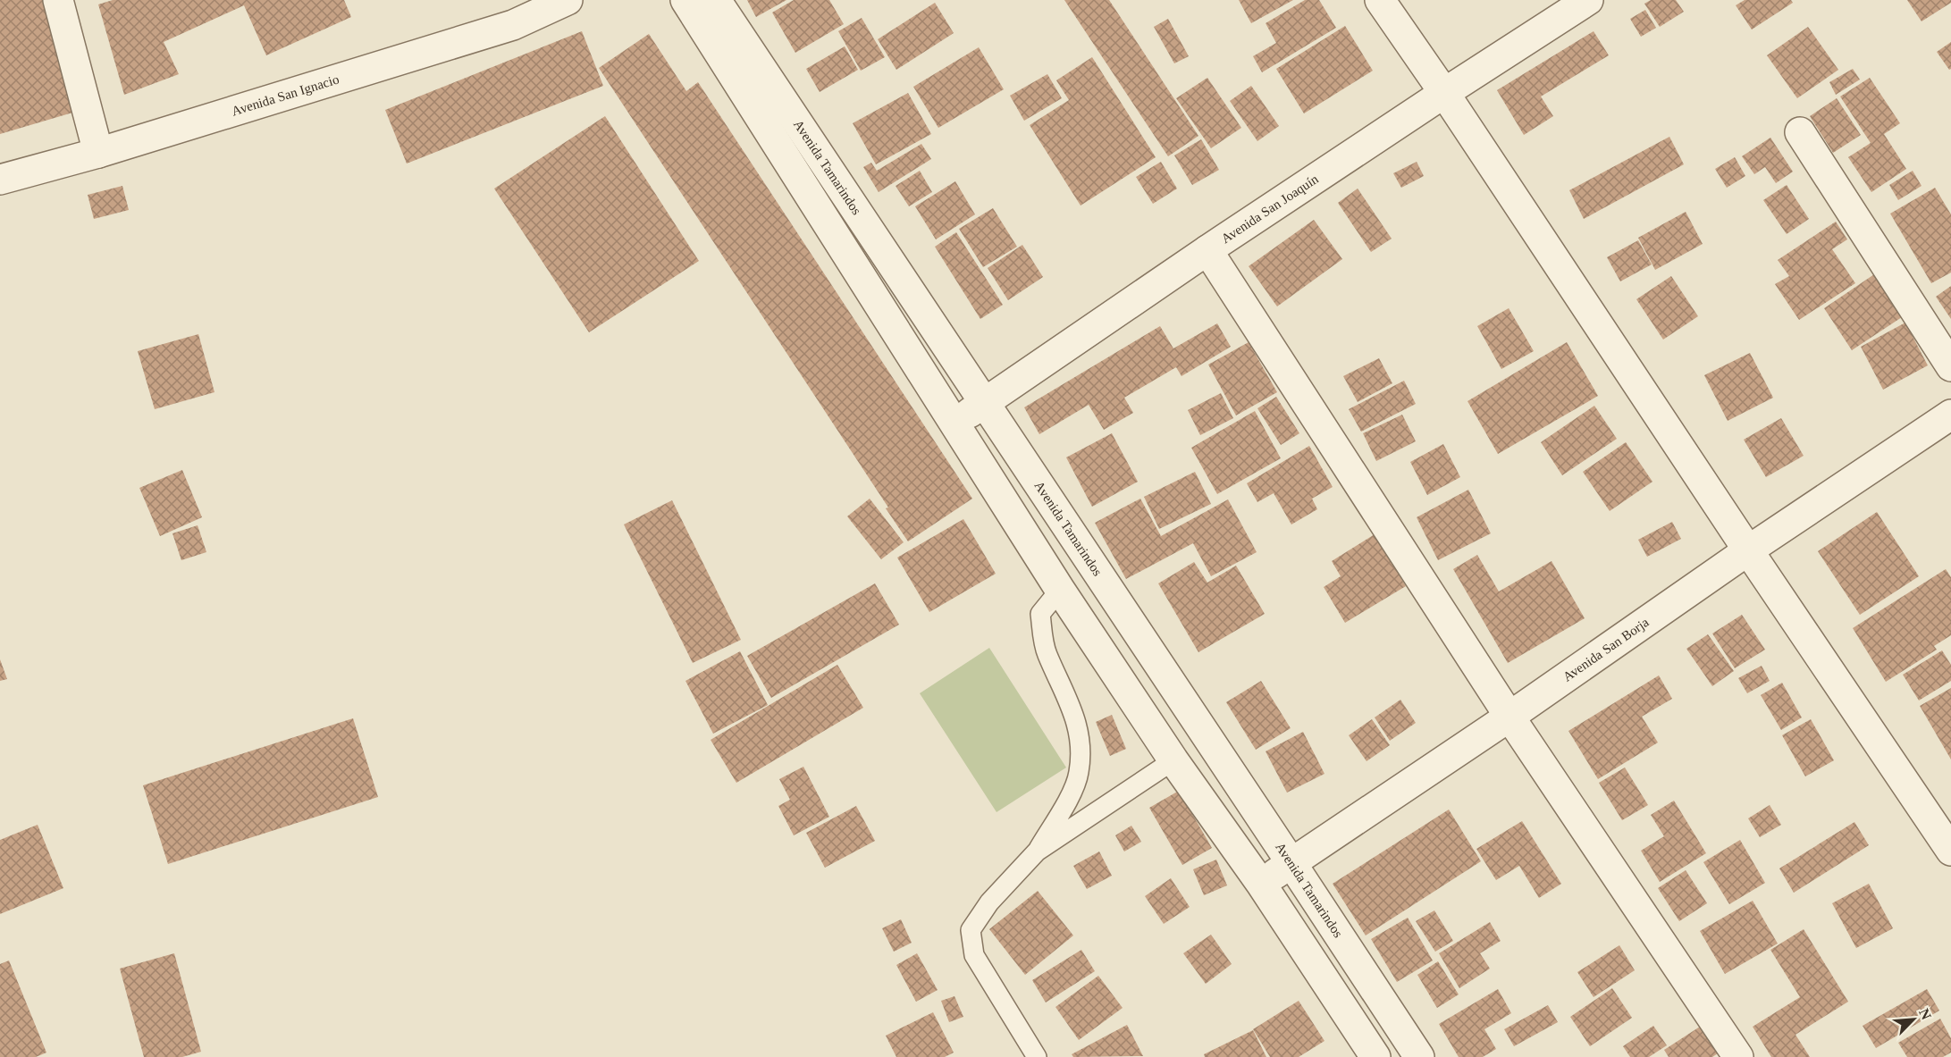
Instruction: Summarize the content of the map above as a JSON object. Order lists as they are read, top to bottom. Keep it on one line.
{"streets":{"street":["Avenida San Ignacio","Avenida Tamarindos","Avenida San Joaquín","Avenida San Borja"]},"crossings":[["Avenida Tamarindos","Avenida San Joaquín"],["Avenida Tamarindos","Avenida San Borja"]],"north":"top right"}
